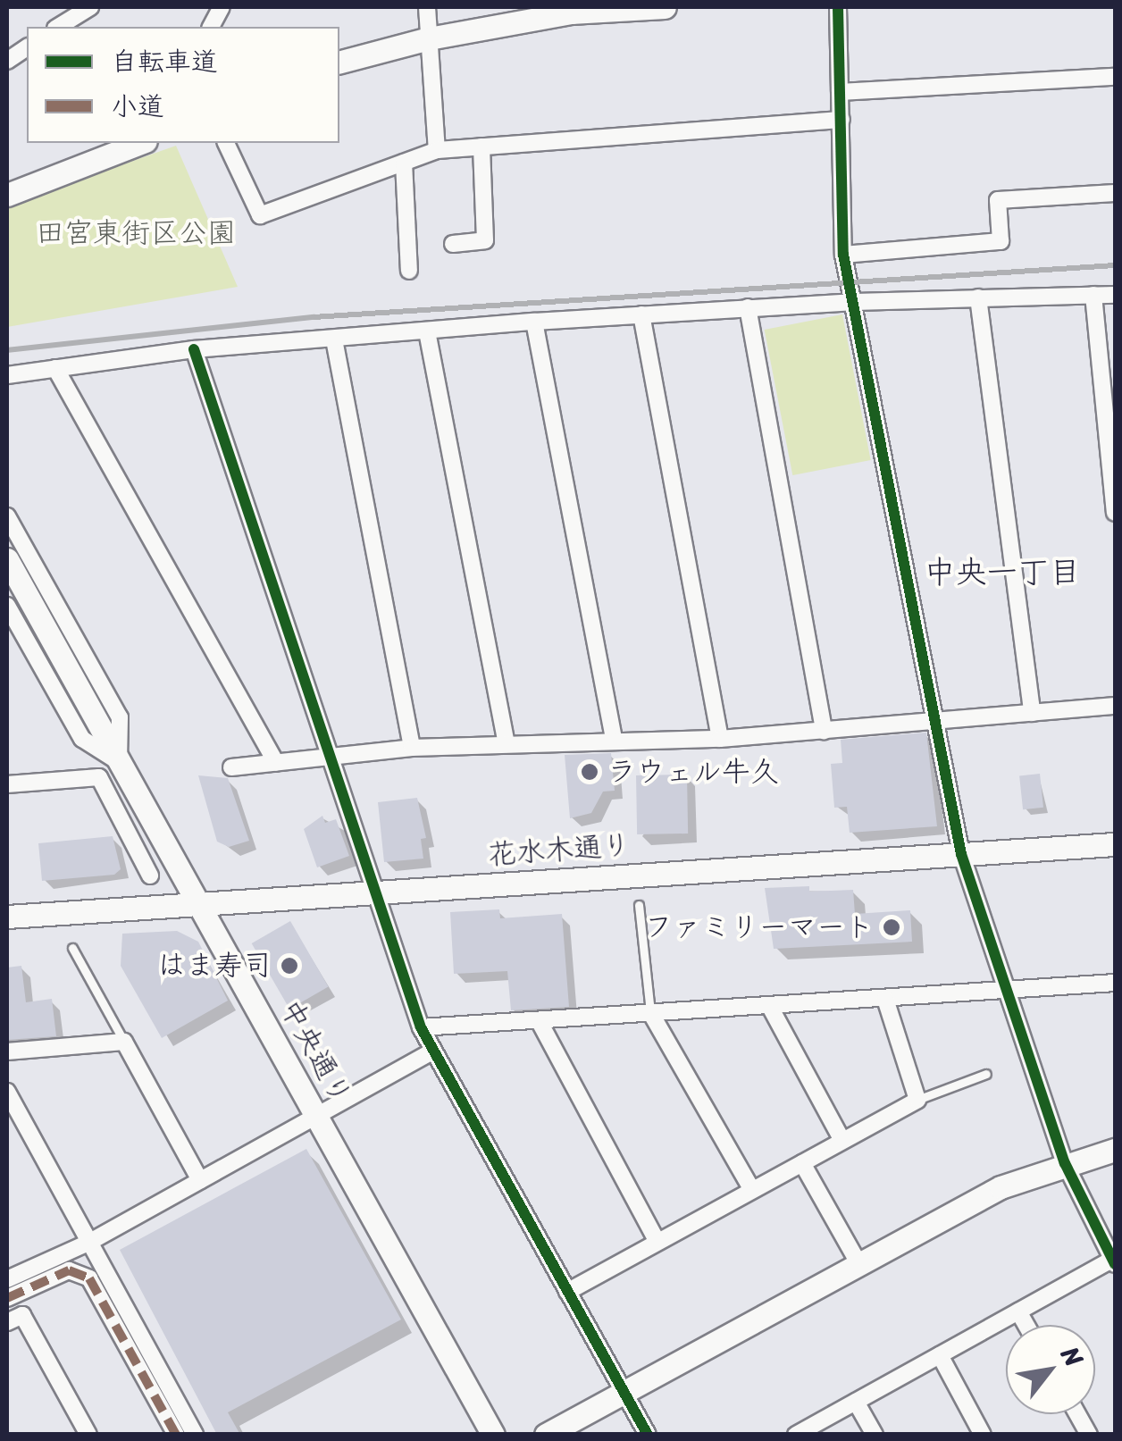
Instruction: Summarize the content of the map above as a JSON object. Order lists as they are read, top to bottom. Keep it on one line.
{"streets":{"street":["花水木通り","中央通り"]},"crossings":[["花水木通り","中央通り"]],"districts":["中央一丁目"],"parks":["田宮東街区公園"],"places":["ラウェル牛久","ファミリーマート","はま寿司"],"legend":["自転車道","小道"],"north":"top right"}
